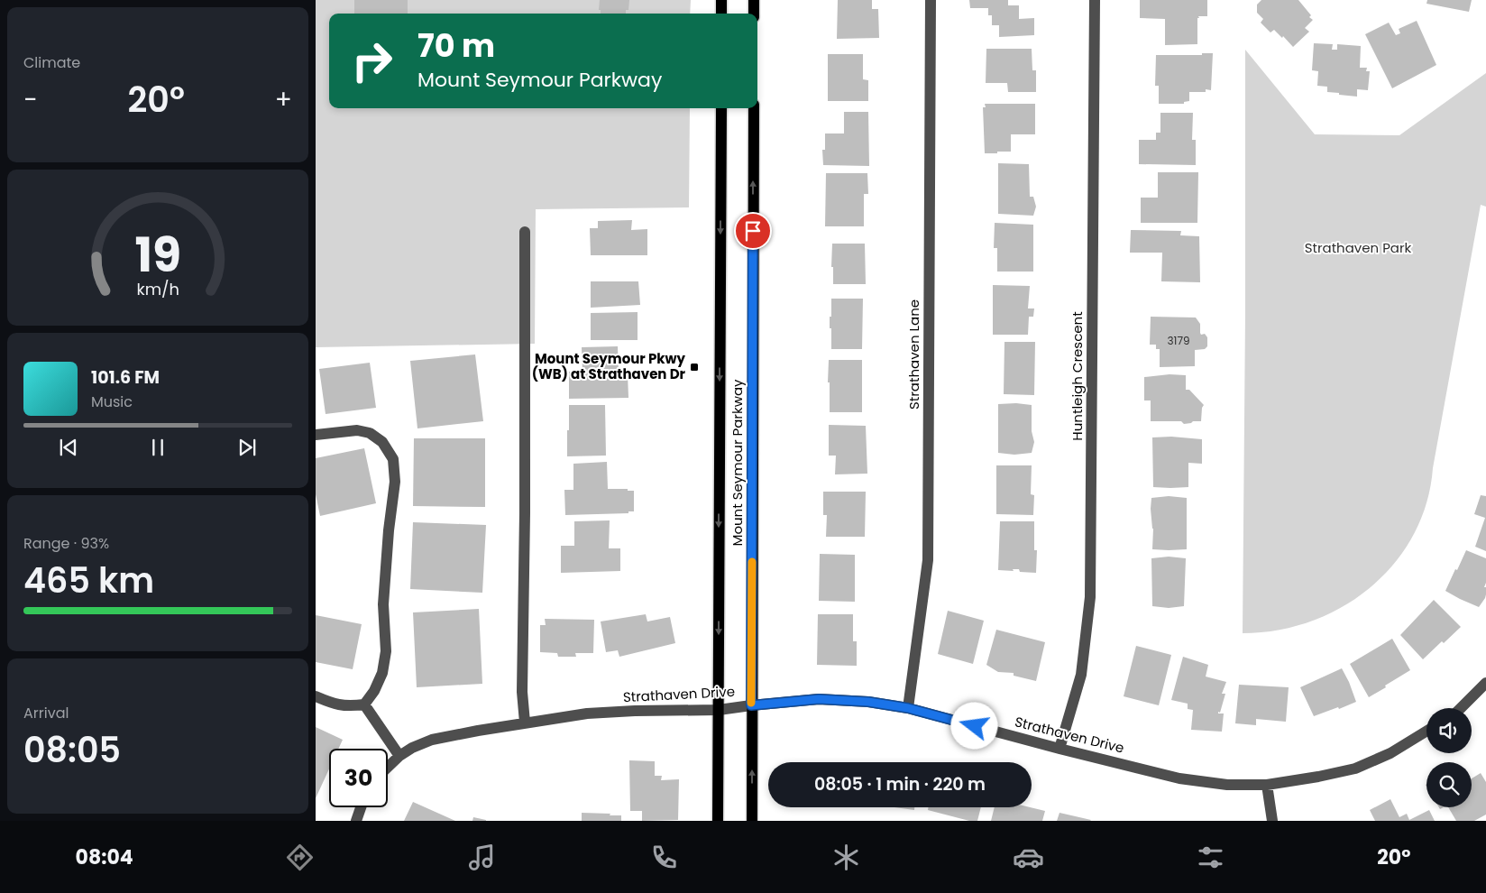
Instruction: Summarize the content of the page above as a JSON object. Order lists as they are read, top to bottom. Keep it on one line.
{"streets":{"main road":["Mount Seymour Parkway"],"street":["Strathaven Lane","Huntleigh Crescent","Strathaven Drive"]},"crossings":[["Strathaven Lane","Strathaven Drive"],["Huntleigh Crescent","Strathaven Drive"],["Mount Seymour Parkway","Strathaven Drive"]],"parks":["Strathaven Park"],"places":{"transit":["Mount Seymour Pkwy (WB) at Strathaven Dr"]},"house_numbers":["3179"],"page":{"tile":["Climate",["Range · 93%","465 km"],["Arrival","08:05"]],"turn":["70 m","Mount Seymour Parkway"],"heat":["−","20°","+"],"song":["101.6 FM","Music"],"limit":"30","trip":"08:05 · 1 min · 220 m","tabs":["08:04","20°"],"gauge":["19","km/h"]}}
